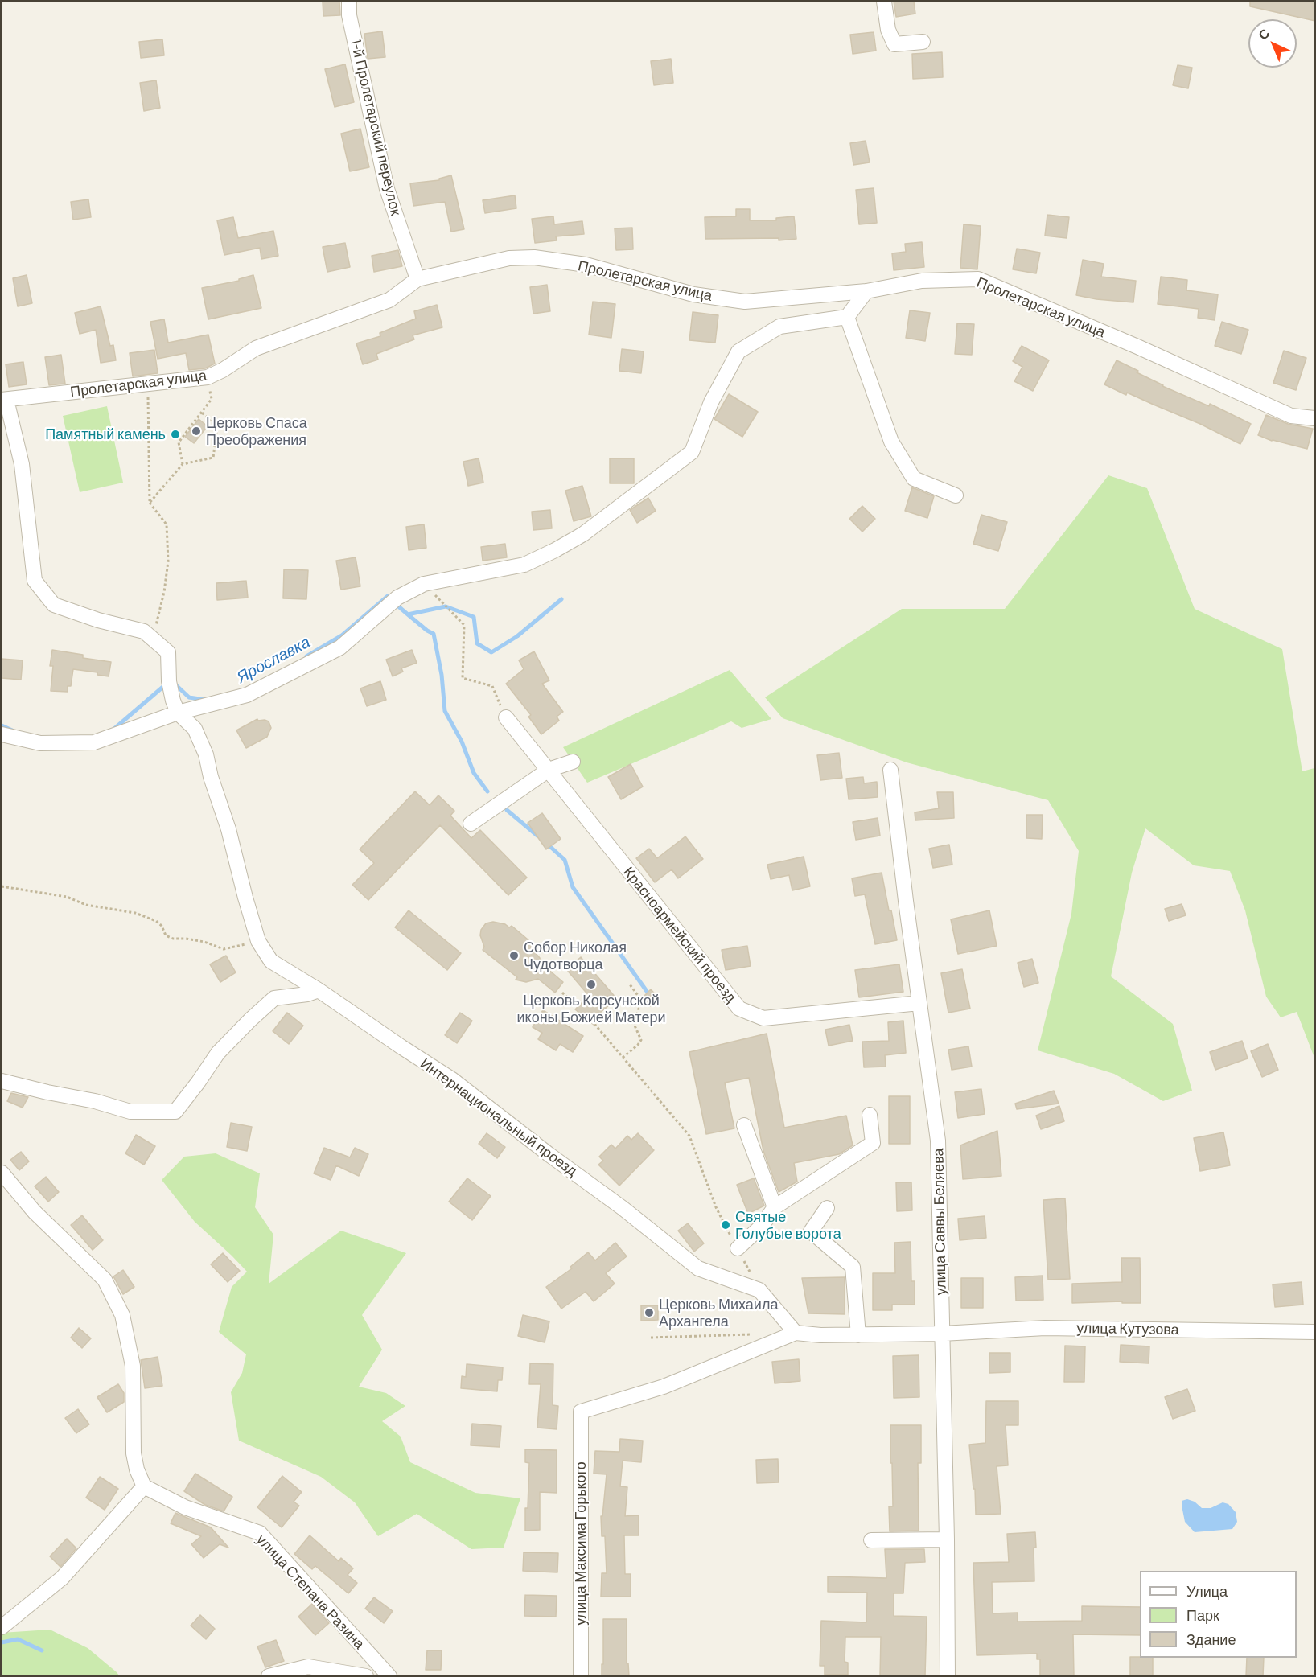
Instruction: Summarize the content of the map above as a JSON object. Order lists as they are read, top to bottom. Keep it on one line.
{"streets":{"street":["1-й Пролетарский переулок","Пролетарская улица","Красноармейский проезд","Интернациональный проезд","улица Саввы Беляева","улица Кутузова","улица Максима Горького","улица Степана Разина"]},"crossings":[["1-й Пролетарский переулок","Пролетарская улица"],["Красноармейский проезд","улица Саввы Беляева"],["улица Саввы Беляева","улица Кутузова"]],"water":["Ярославка"],"places":["Церковь Спаса Преображения","Памятный камень","Собор Николая Чудотворца","Церковь Корсунской иконы Божией Матери","Святые Голубые ворота","Церковь Михаила Архангела"],"legend":["Улица","Парк","Здание"],"north":"top left"}
